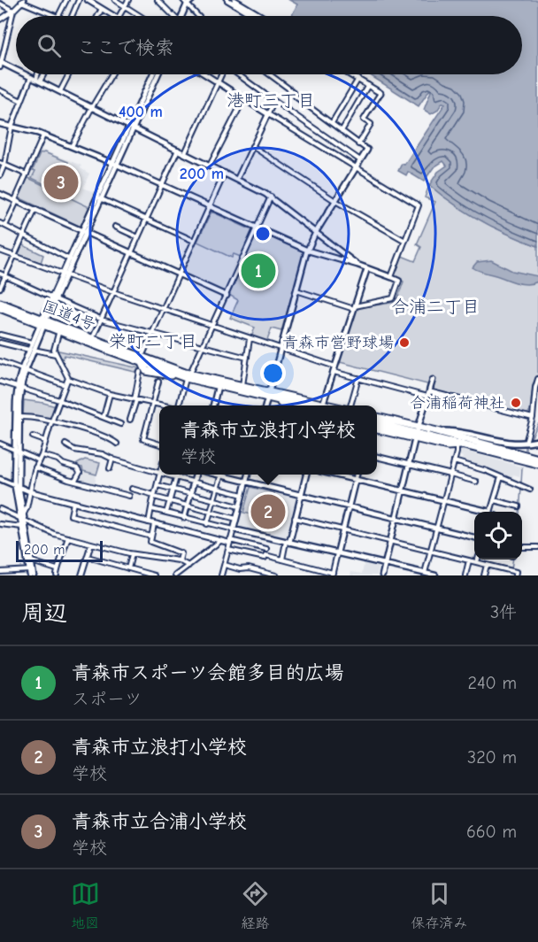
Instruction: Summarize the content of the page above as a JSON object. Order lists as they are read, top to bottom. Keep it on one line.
{"streets":{"highway":["国道4号"]},"districts":["港町三丁目","合浦二丁目","栄町二丁目"],"places":["青森市営野球場","合浦稲荷神社"],"scale_bar":"200 m","page":{"search":"ここで検索","pins":["3","1","2"],"popup":["青森市立浪打小学校","学校"],"scale":"200 m","heading":["周辺","3件"],"list":[{"mark":"1","name":"青森市スポーツ会館多目的広場","note":"スポーツ","value":"240 m"},{"mark":"2","name":"青森市立浪打小学校","note":"学校","value":"320 m"},{"mark":"3","name":"青森市立合浦小学校","note":"学校","value":"660 m"}],"nav":["地図","経路","保存済み"]},"rings":["400 m","200 m"]}
